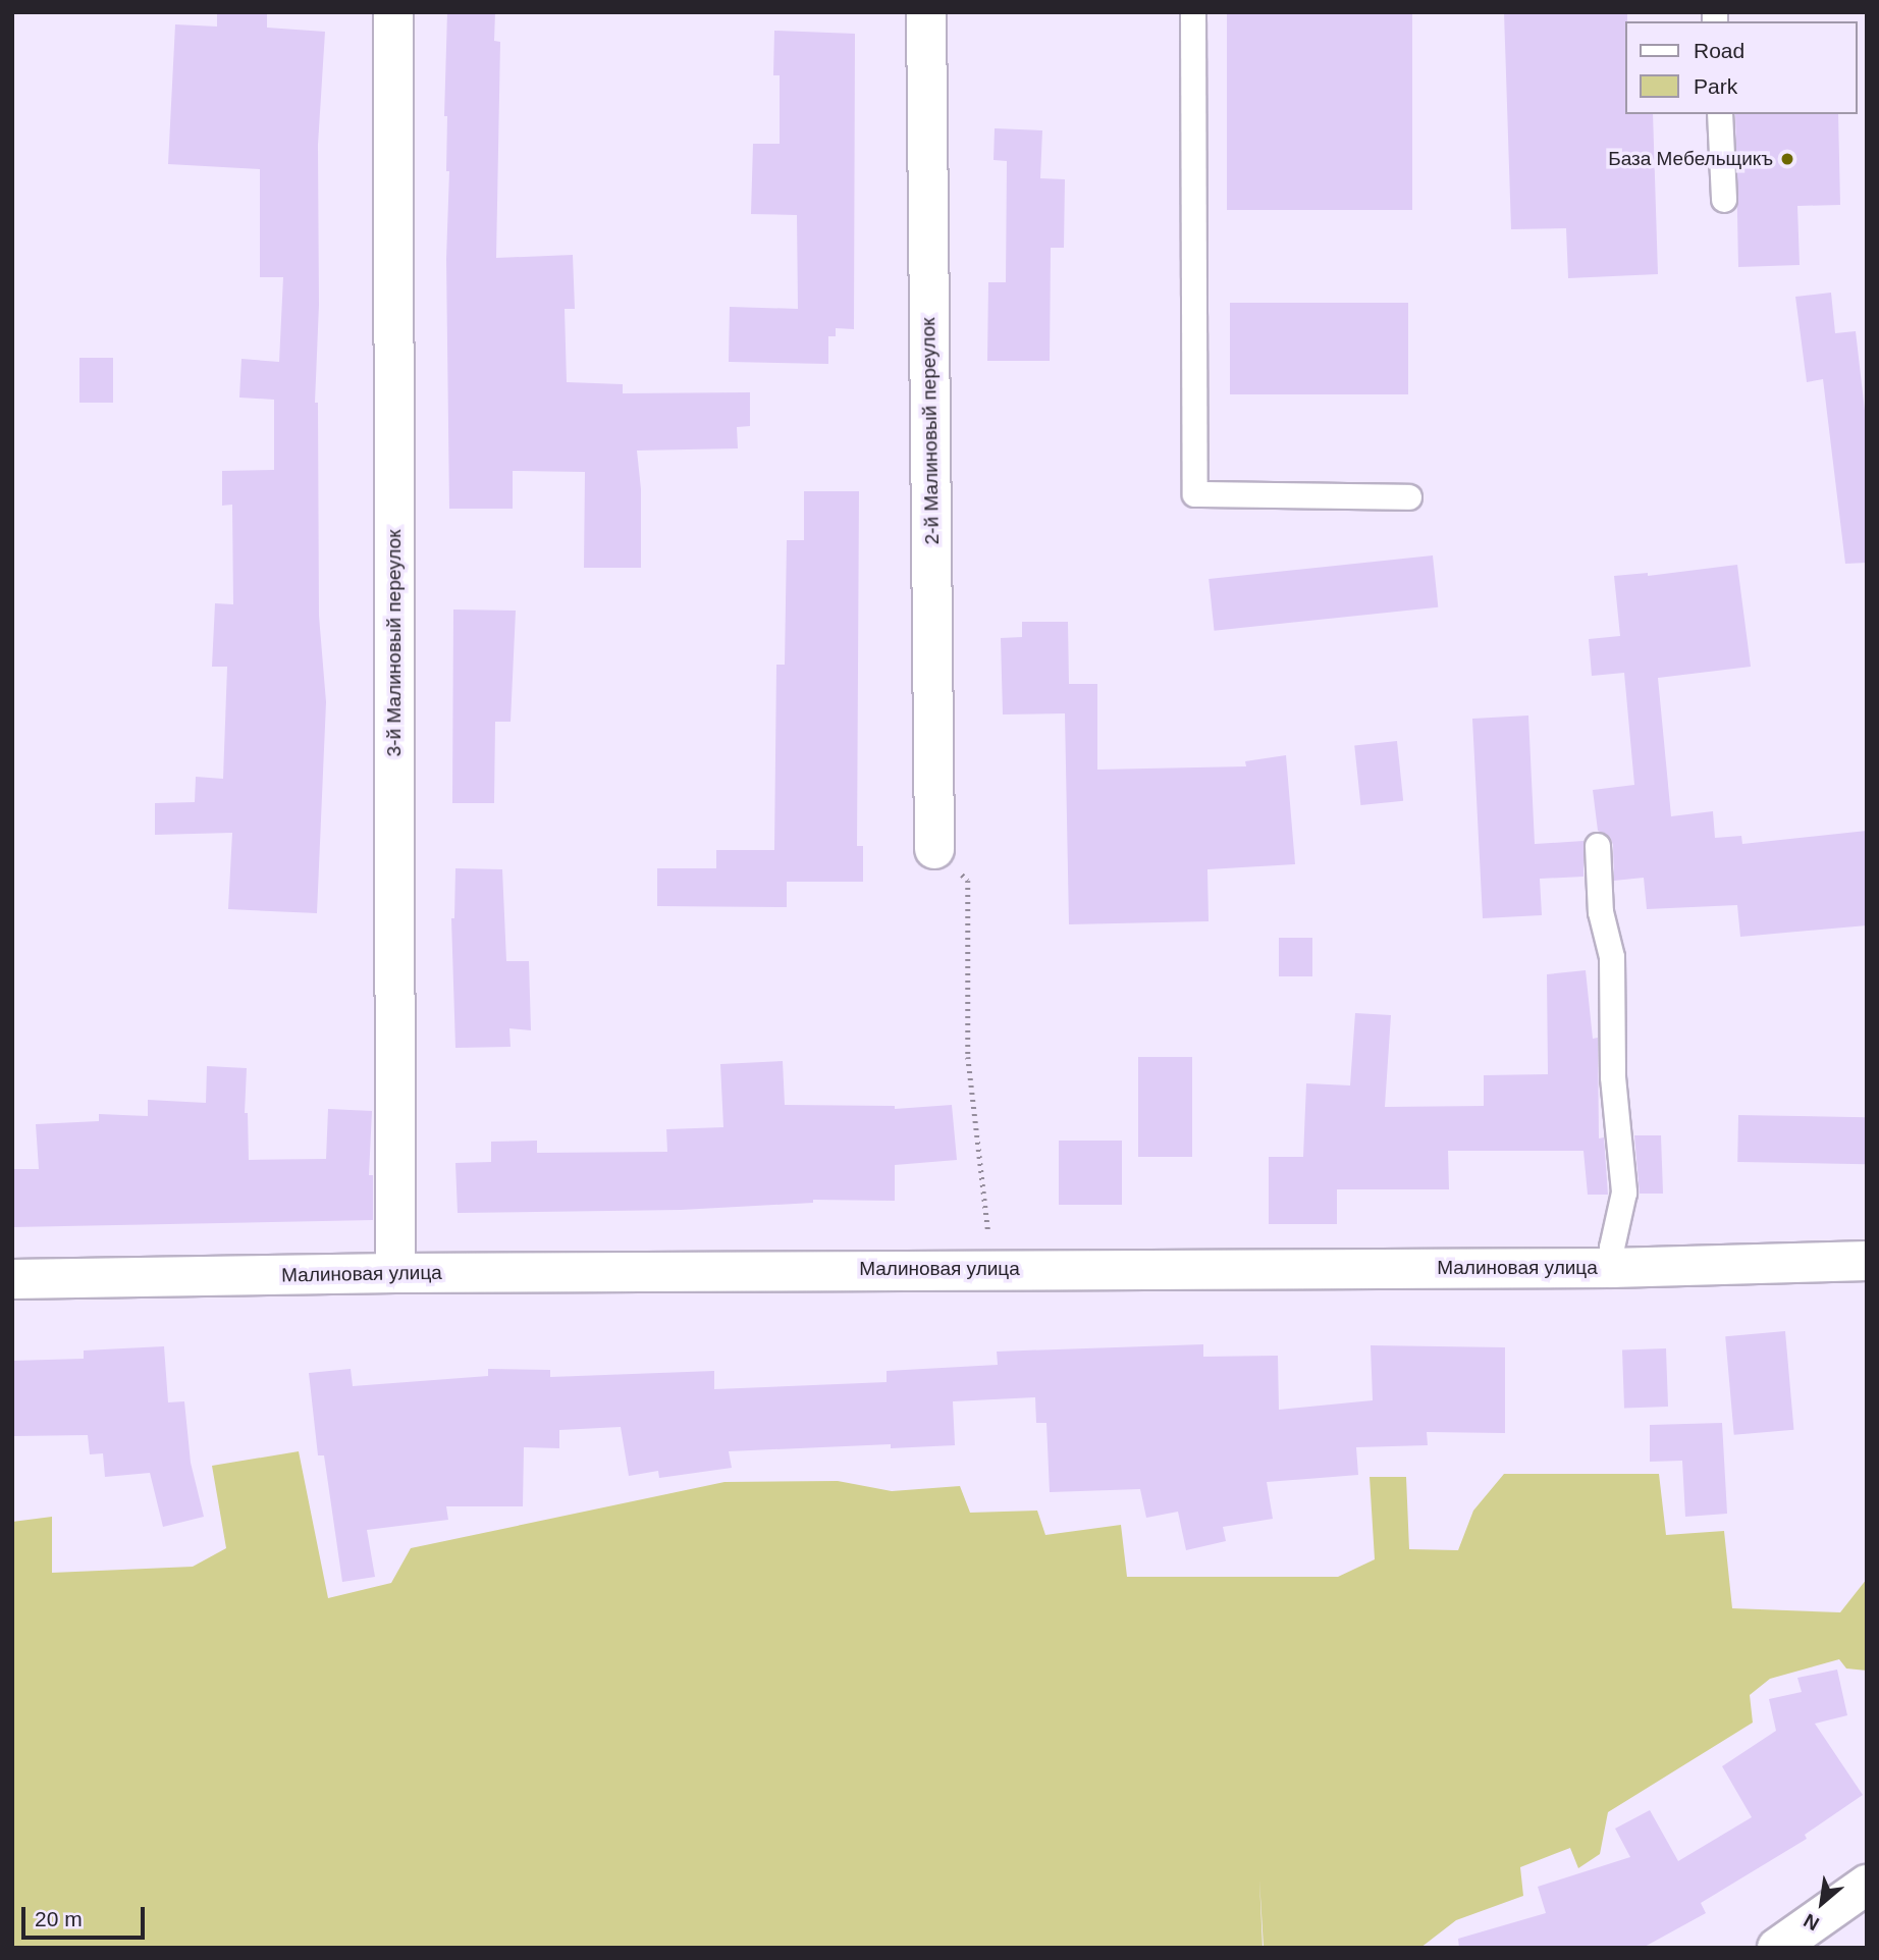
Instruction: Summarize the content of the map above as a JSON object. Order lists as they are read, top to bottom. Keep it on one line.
{"streets":{"street":["2-й Малиновый переулок","3-й Малиновый переулок","Малиновая улица"]},"crossings":[["3-й Малиновый переулок","Малиновая улица"]],"places":["База Мебельщикъ"],"legend":["Road","Park"],"scale_bar":"20 m","north":"bottom left"}
